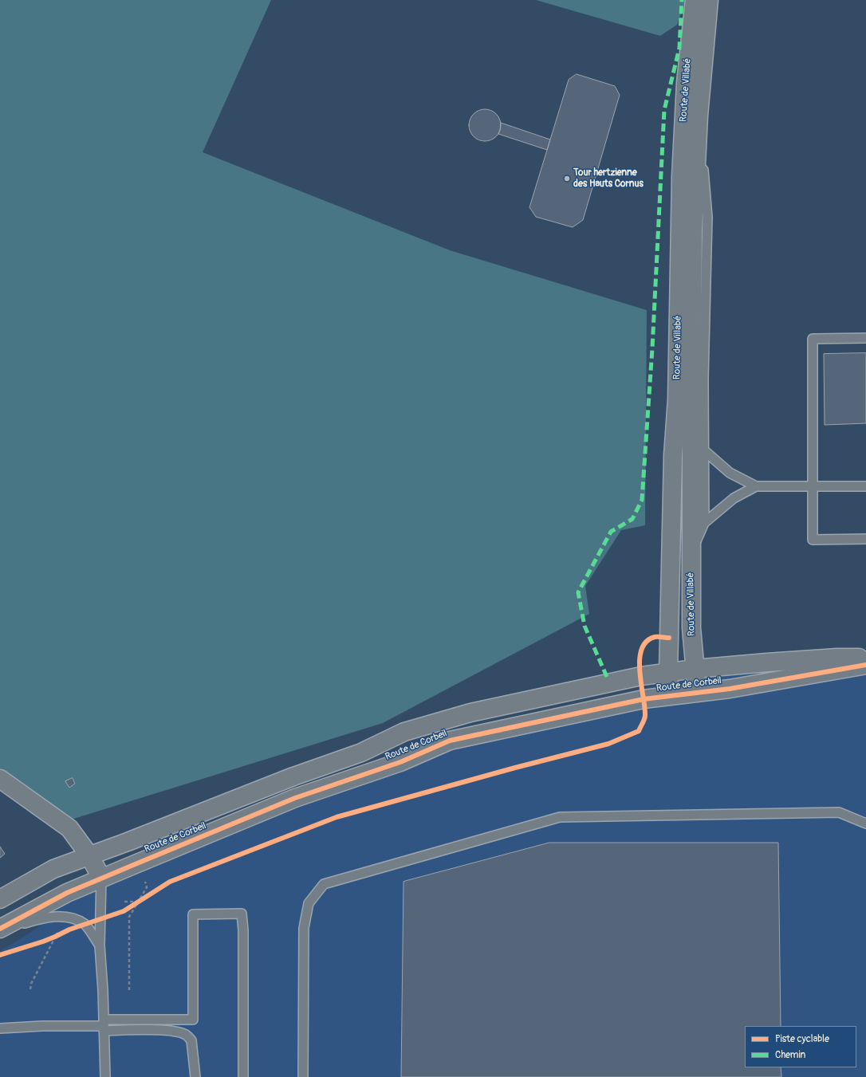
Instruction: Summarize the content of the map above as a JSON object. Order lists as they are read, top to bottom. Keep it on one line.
{"streets":{"street":["Route de Villabé","Route de Corbeil"]},"crossings":[["Route de Villabé","Route de Corbeil"]],"places":["Tour hertzienne des Hauts Cornus"],"legend":["Piste cyclable","Chemin"]}
